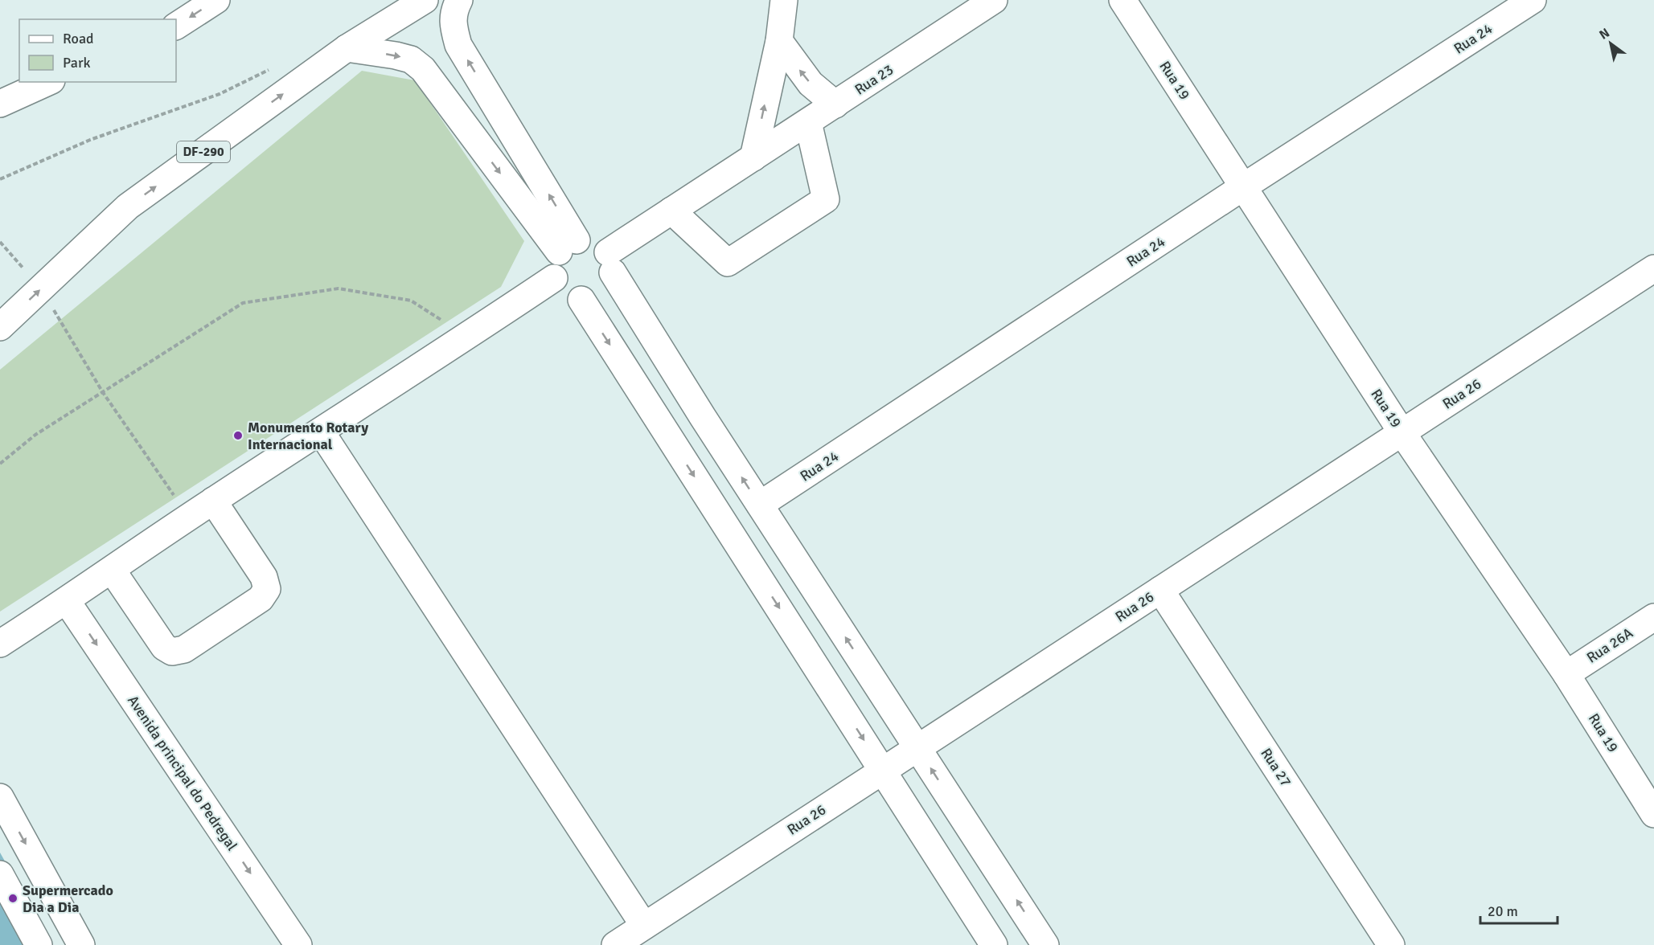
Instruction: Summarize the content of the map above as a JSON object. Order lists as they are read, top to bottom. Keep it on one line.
{"streets":{"main road":["Rua 24","Rua 23","Rua 19","DF-290","Rua 26","Rua 26A","Rua 27","Avenida principal do Pedregal"]},"crossings":[["Rua 24","Rua 19"],["Rua 19","Rua 26"],["Rua 19","Rua 26A"],["Rua 26","Rua 27"]],"places":["Monumento Rotary Internacional","Supermercado Dia a Dia"],"legend":["Road","Park"],"scale_bar":"20 m","north":"top left"}
